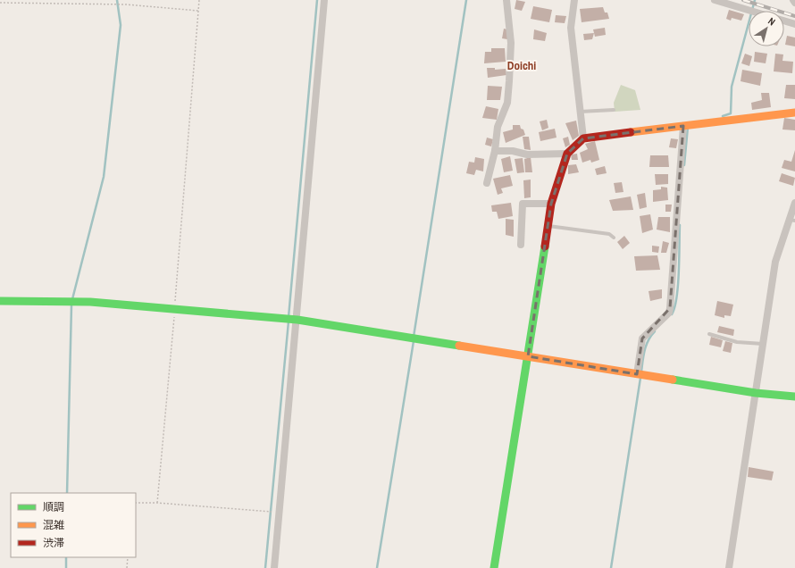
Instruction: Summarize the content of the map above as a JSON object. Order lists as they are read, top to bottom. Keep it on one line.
{"districts":["Doichi"],"legend":["順調","混雑","渋滞"],"north":"top right"}
